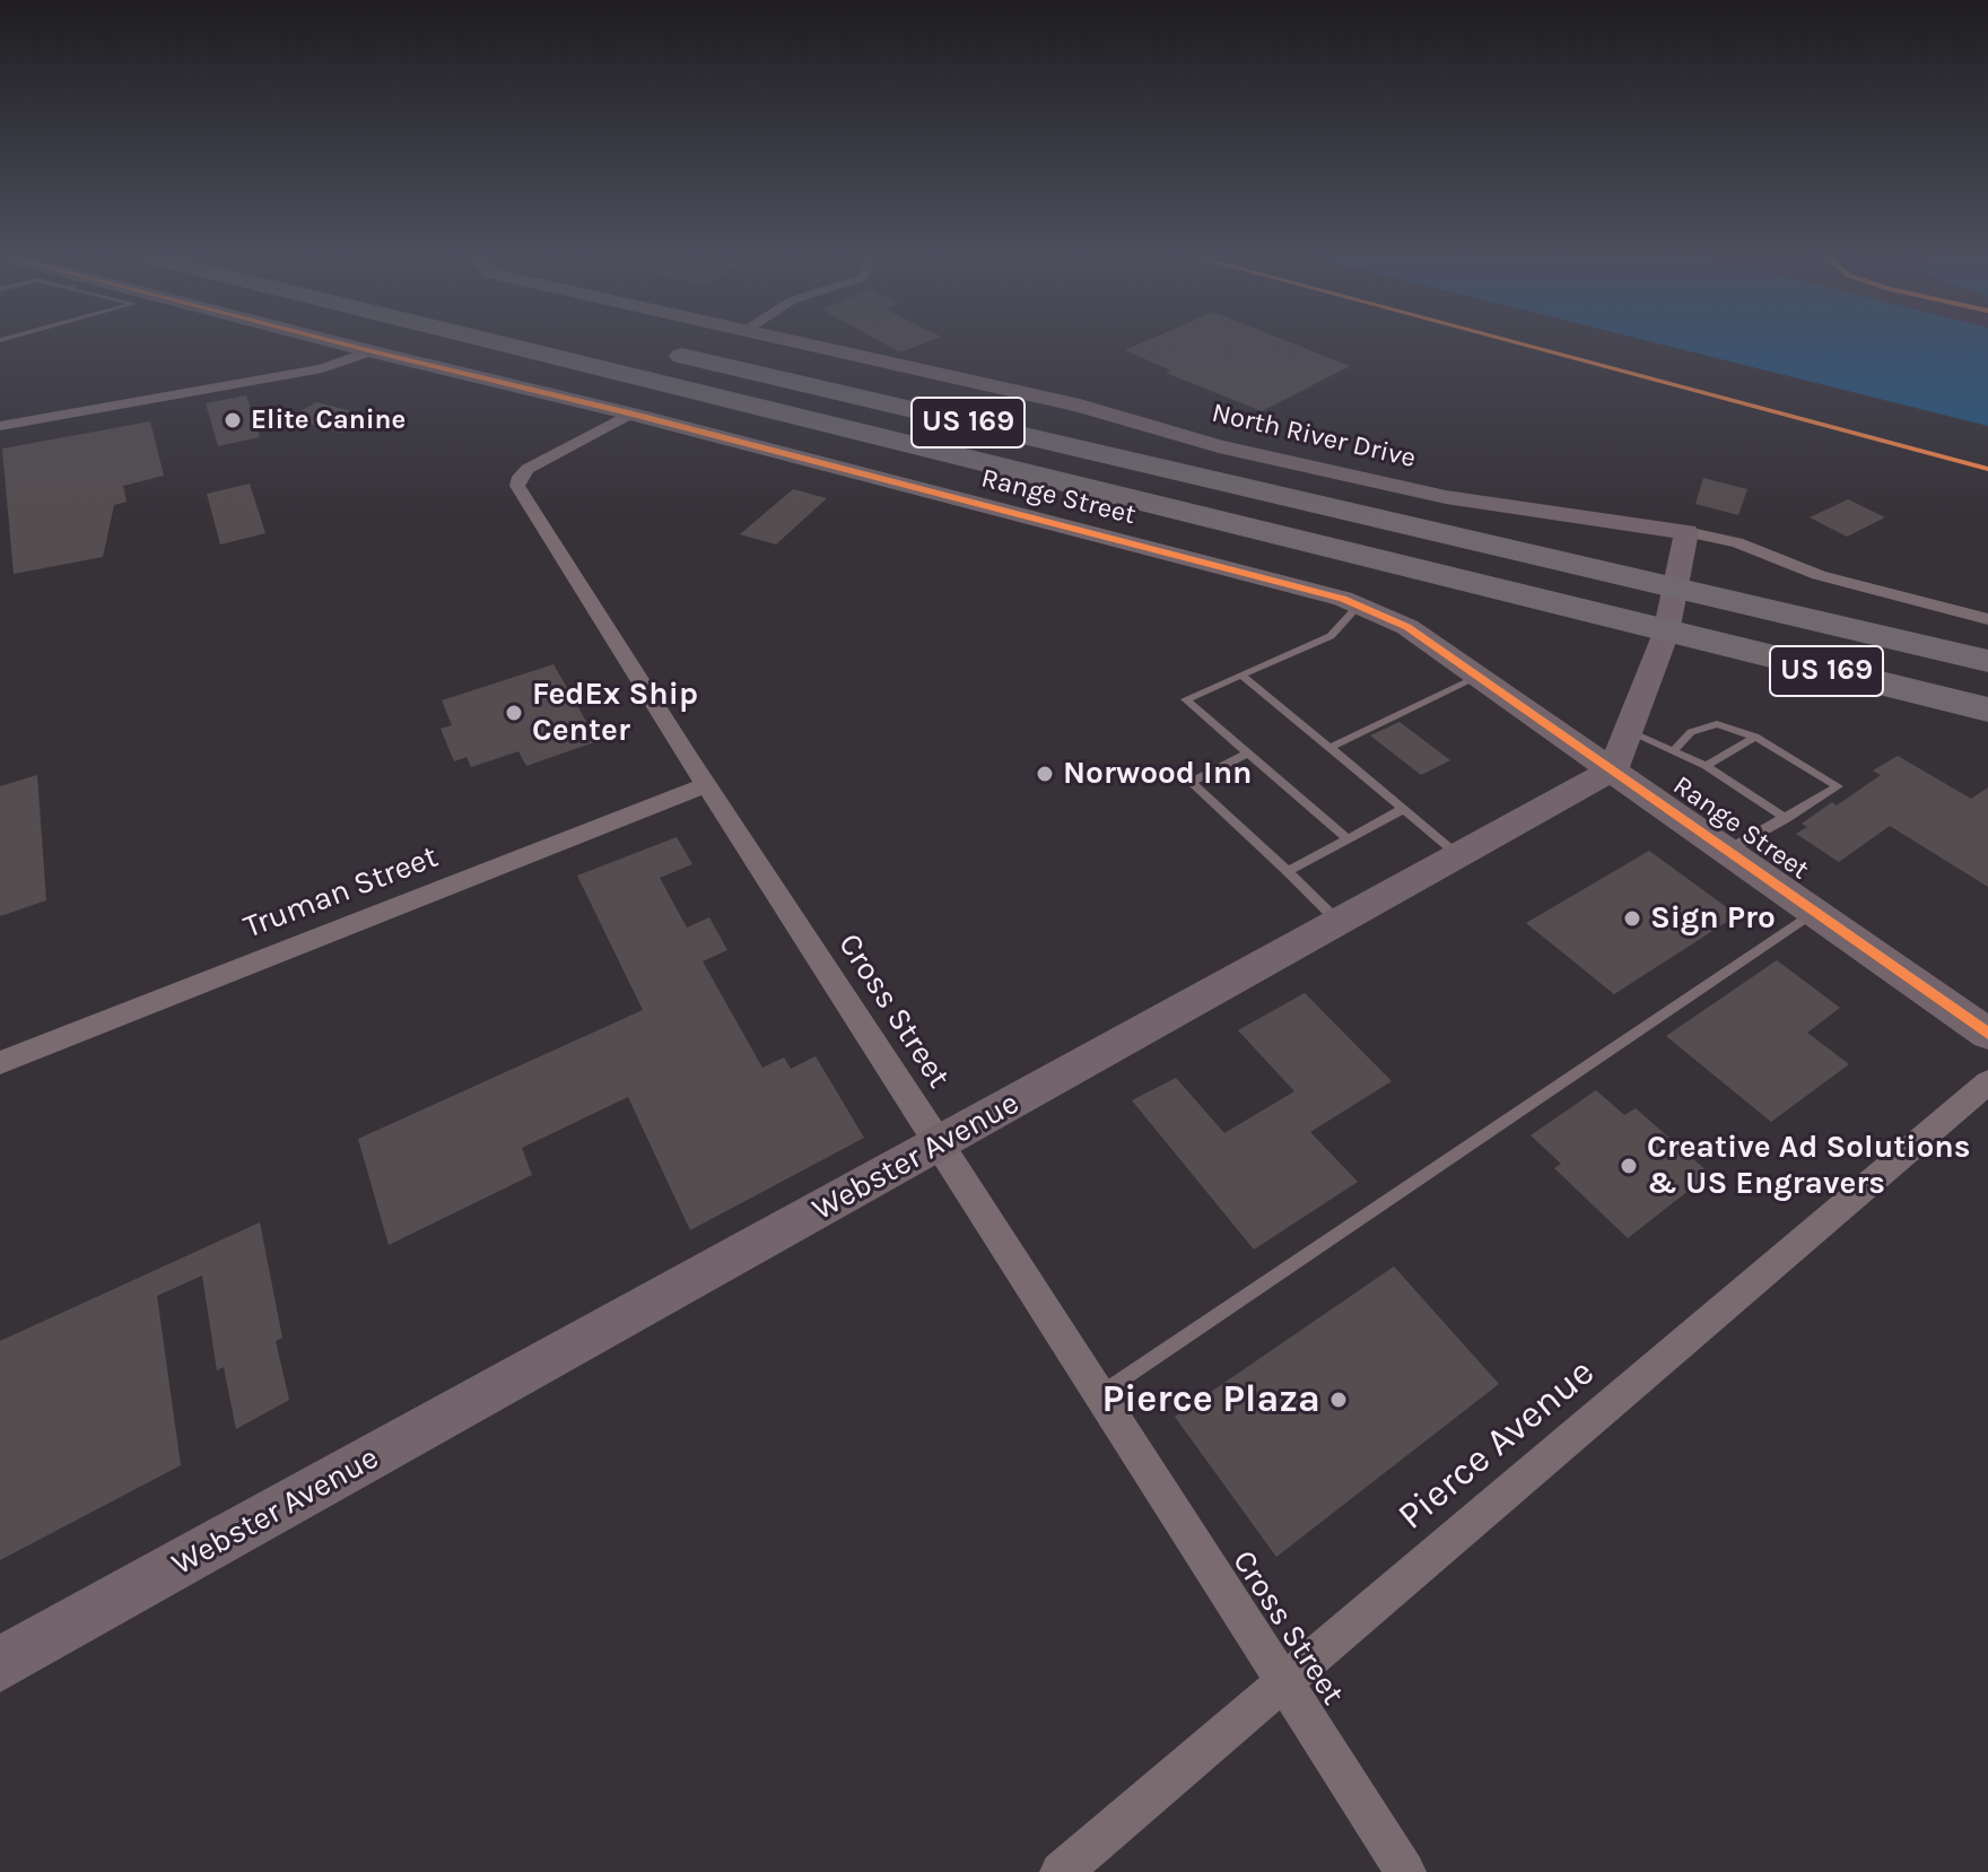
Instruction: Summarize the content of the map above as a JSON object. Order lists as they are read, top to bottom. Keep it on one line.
{"streets":{"highway":["US 169"],"street":["North River Drive","Range Street","Truman Street","Cross Street","Webster Avenue","Pierce Avenue"]},"crossings":[["Range Street","Cross Street"],["Range Street","Webster Avenue"],["Truman Street","Cross Street"],["Cross Street","Webster Avenue"],["Cross Street","Pierce Avenue"]],"places":["Elite Canine","FedEx Ship Center","Norwood Inn","Sign Pro","Creative Ad Solutions & US Engravers","Pierce Plaza"]}
